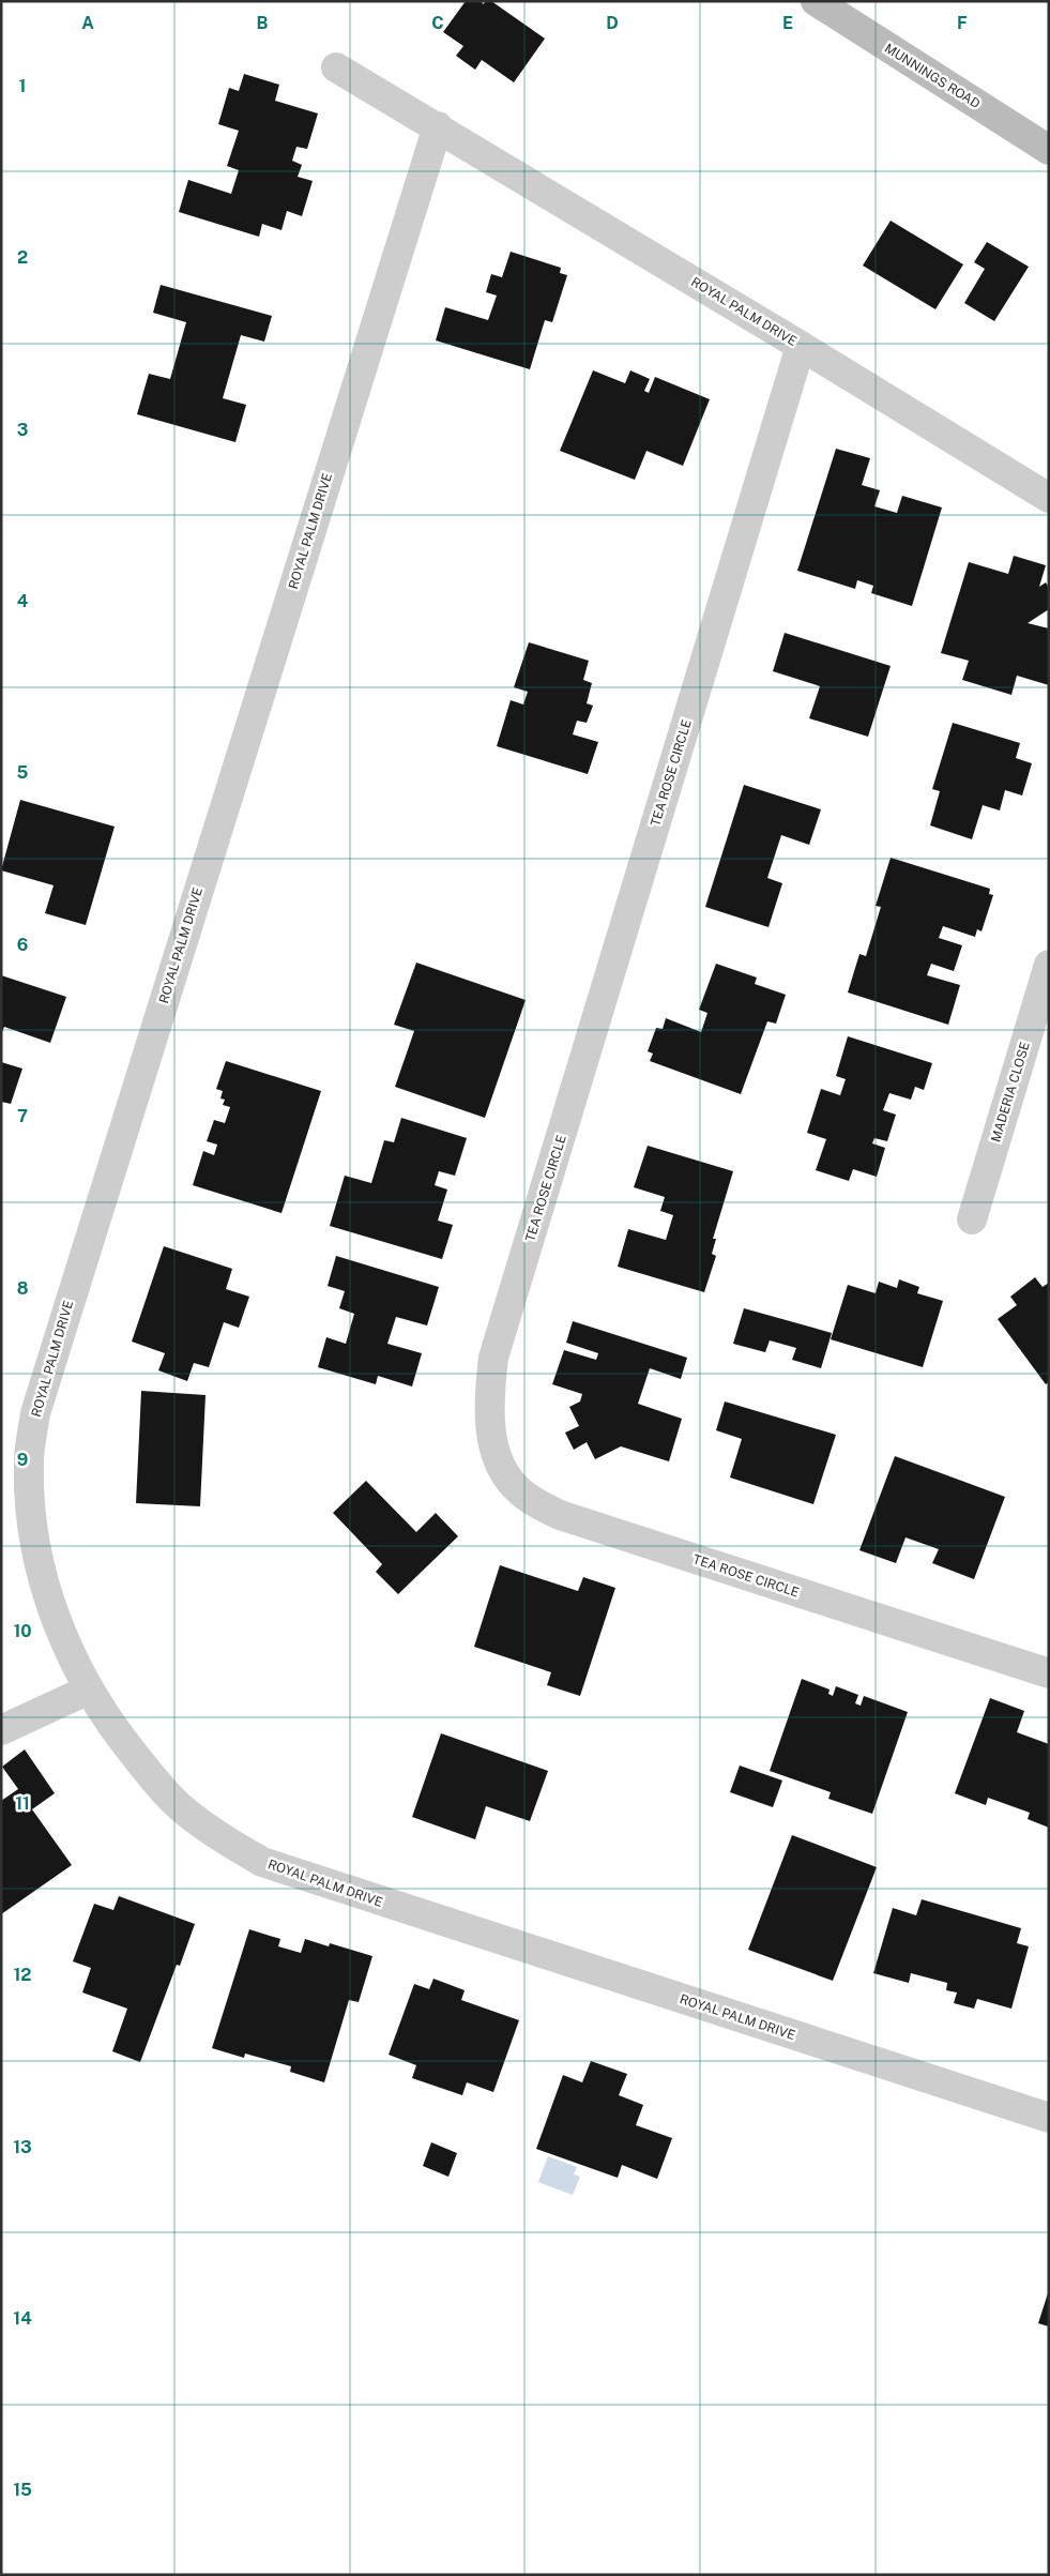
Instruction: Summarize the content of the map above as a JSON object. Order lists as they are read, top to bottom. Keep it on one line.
{"streets":{"street":["MUNNINGS ROAD","ROYAL PALM DRIVE","TEA ROSE CIRCLE","MADERIA CLOSE"]},"crossings":[["ROYAL PALM DRIVE","TEA ROSE CIRCLE"]],"grid":{"columns":["A","B","C","D","E","F"],"rows":["1","2","3","4","5","6","7","8","9","10","11","12","13","14","15"]}}
